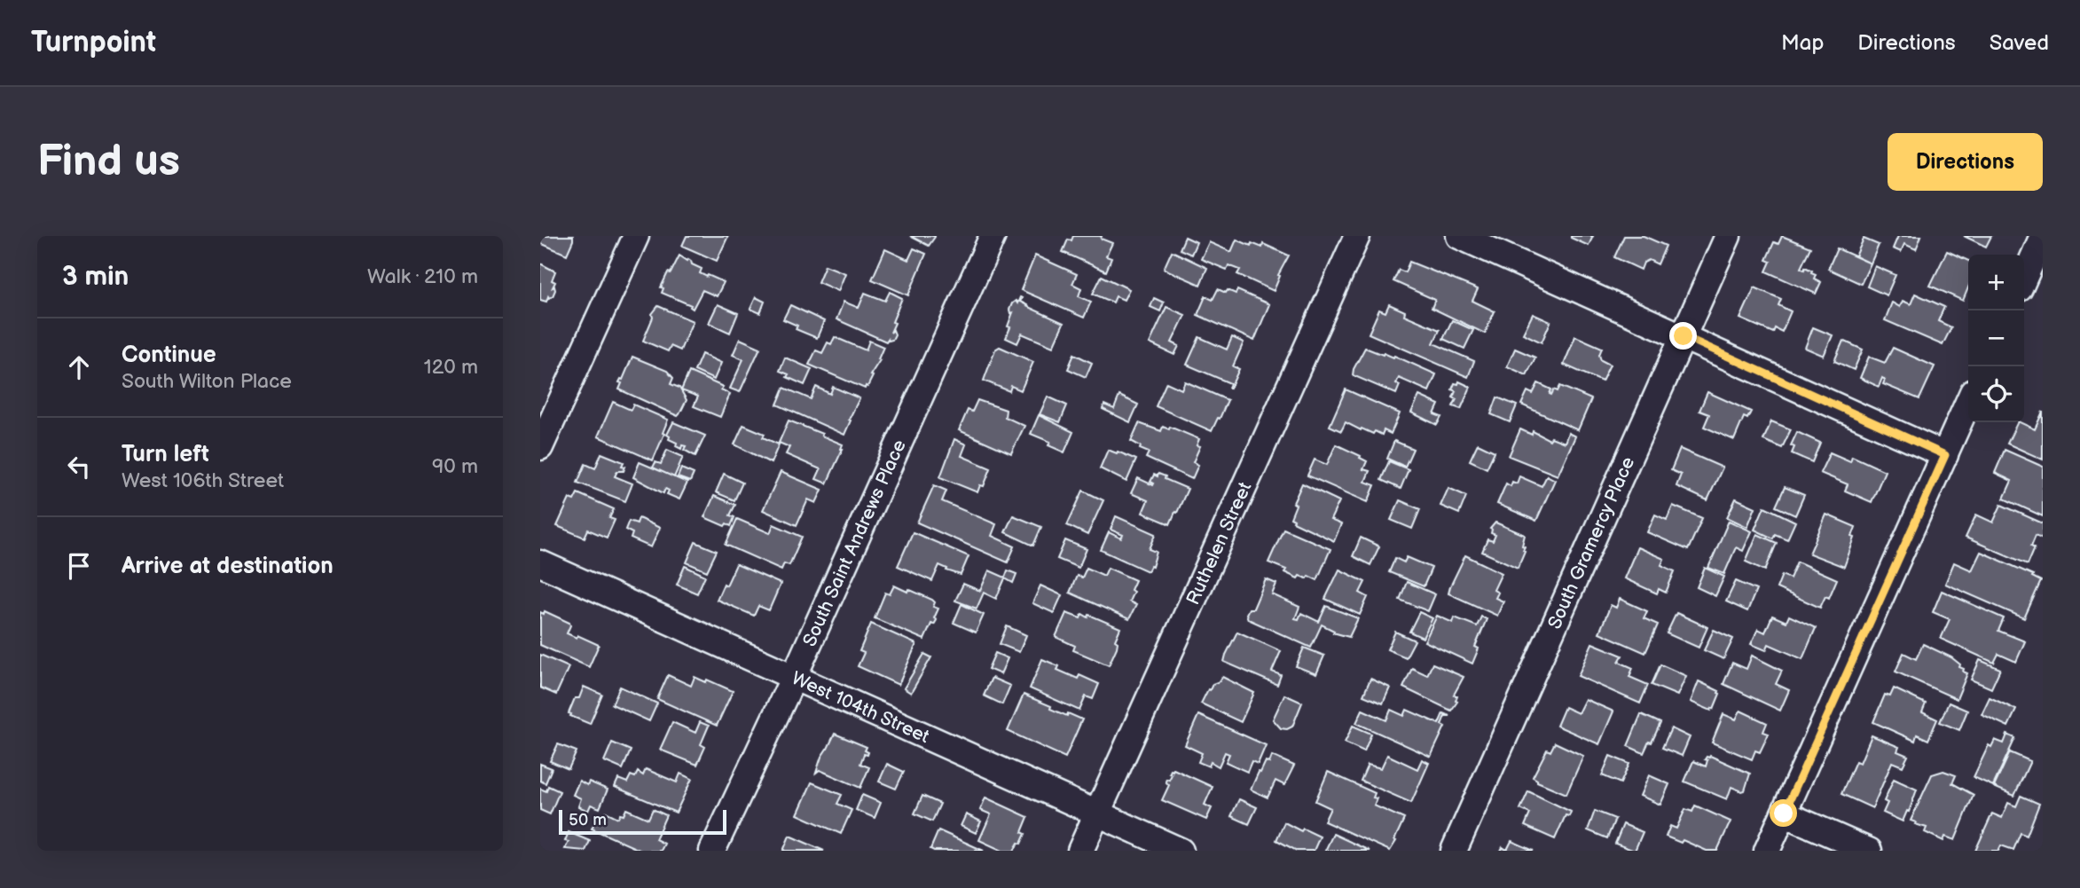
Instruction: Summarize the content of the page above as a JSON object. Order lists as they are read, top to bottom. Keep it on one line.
{"streets":{"street":["South Gramercy Place","South Saint Andrews Place","Ruthelen Street","West 104th Street"]},"crossings":[["South Saint Andrews Place","West 104th Street"],["Ruthelen Street","West 104th Street"]],"scale_bar":"50 m","page":{"header":"Turnpoint","nav":["Map","Directions","Saved"],"buttons":"Directions","title":"Find us","heading":["3 min","Walk · 210 m"],"map_buttons":["+","−"],"list":[["Continue","South Wilton Place","120 m"],["Turn left","West 106th Street","90 m"],"Arrive at destination"],"scale":"50 m"}}
